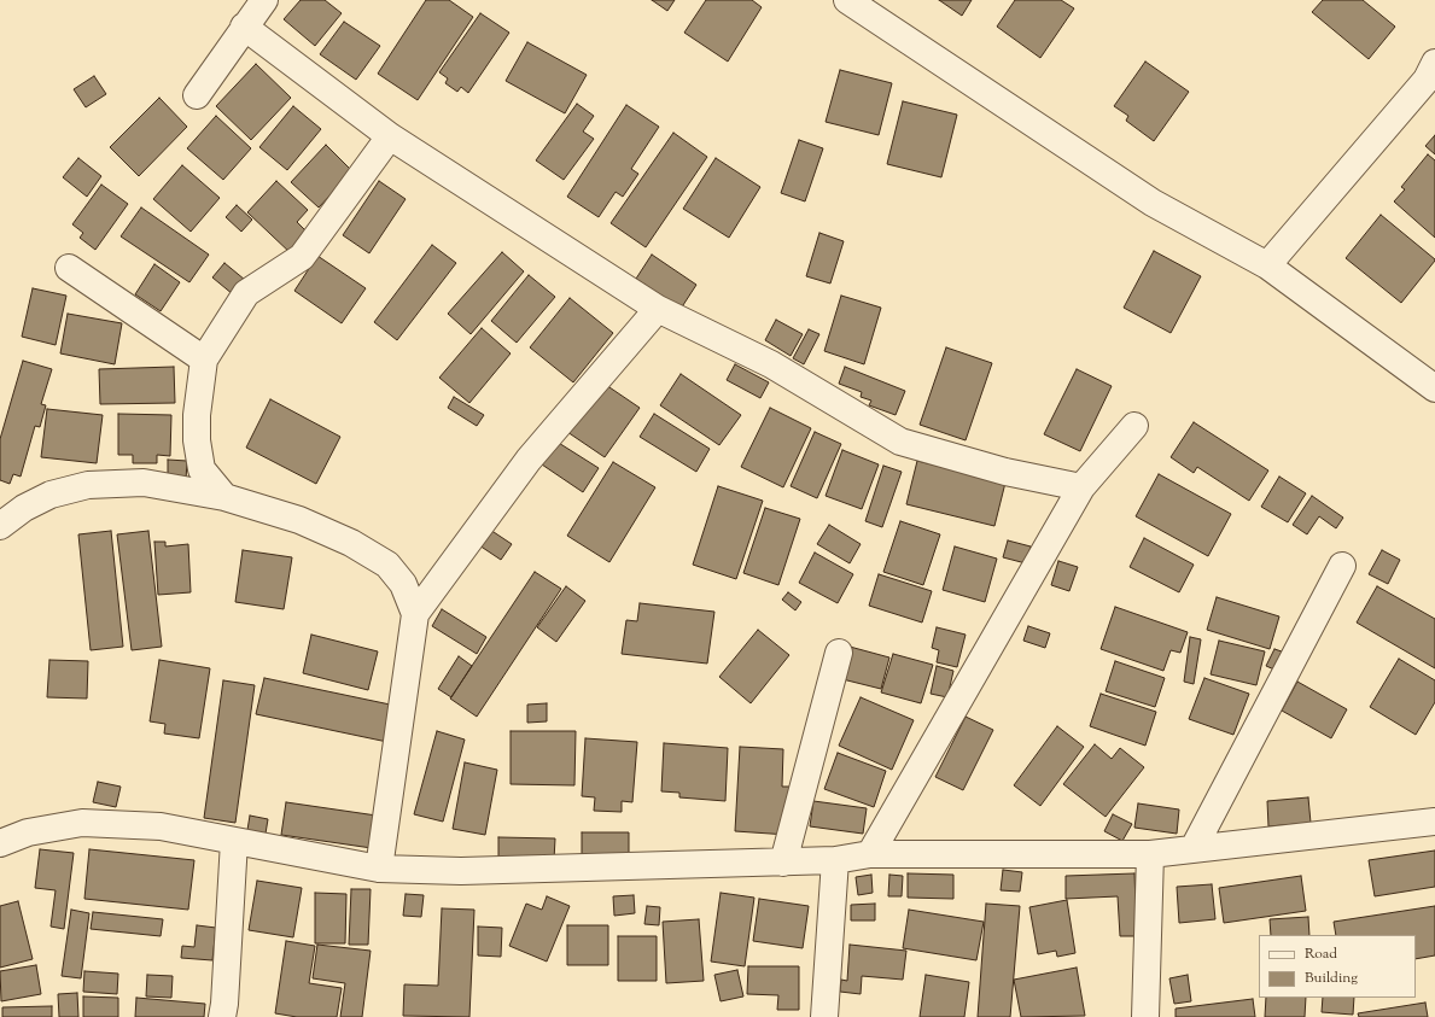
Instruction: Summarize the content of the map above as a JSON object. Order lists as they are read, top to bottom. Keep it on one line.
{"legend":["Road","Building"]}
